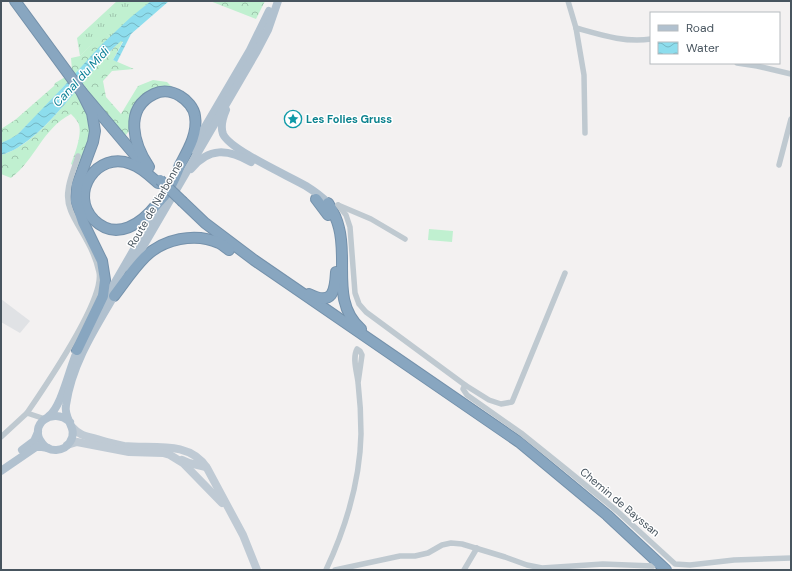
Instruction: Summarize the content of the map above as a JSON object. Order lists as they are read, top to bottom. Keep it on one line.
{"streets":{"main road":["Route de Narbonne"],"street":["Chemin de Bayssan"]},"water":["Canal du Midi"],"places":{"place":["Les Folies Gruss"]},"legend":["Road","Water"]}
